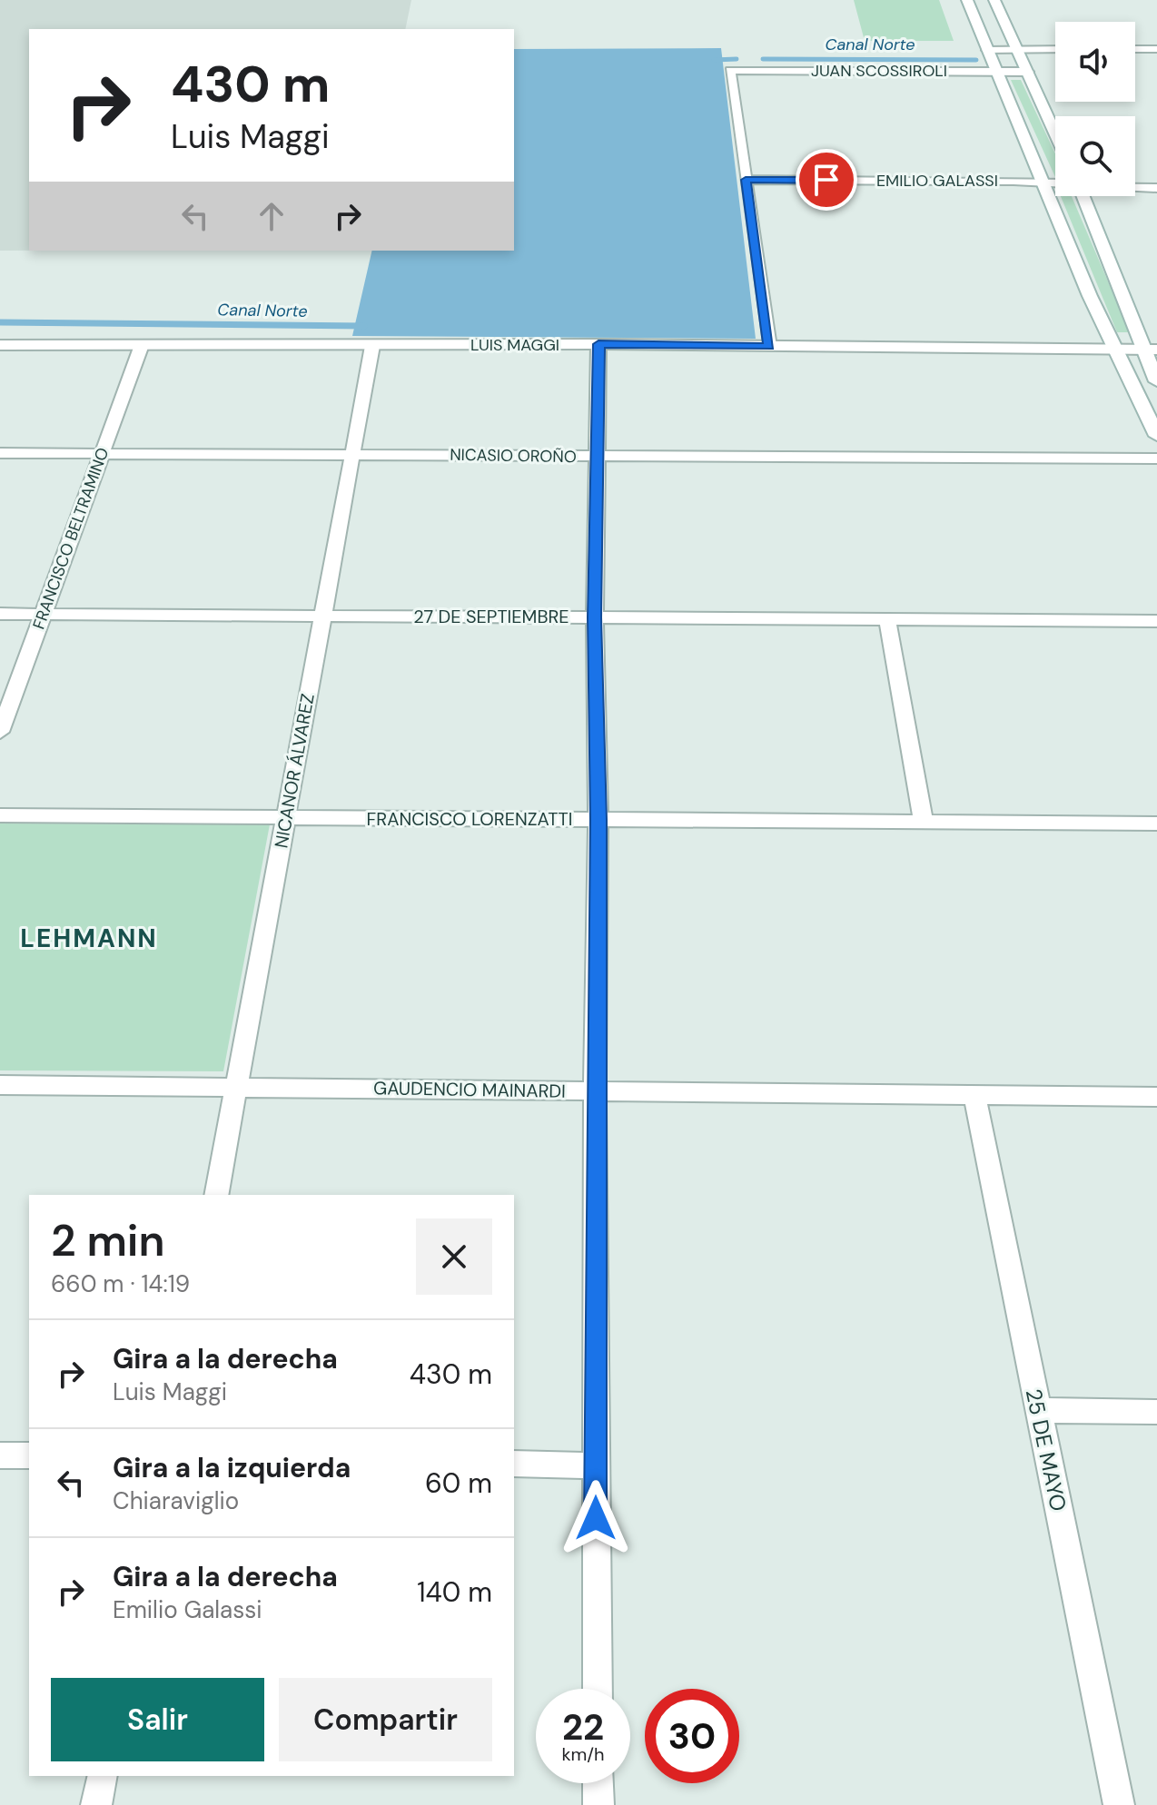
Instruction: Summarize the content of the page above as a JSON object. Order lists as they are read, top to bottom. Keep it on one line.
{"streets":{"main road":["LUIS MAGGI"],"street":["JUAN SCOSSIROLI","EMILIO GALASSI","NICASIO OROÑO","FRANCISCO BELTRAMINO","27 DE SEPTIEMBRE","NICANOR ÁLVAREZ","FRANCISCO LORENZATTI","GAUDENCIO MAINARDI","25 DE MAYO"]},"crossings":[["JUAN SCOSSIROLI","EMILIO GALASSI"],["LUIS MAGGI","FRANCISCO BELTRAMINO"],["LUIS MAGGI","NICANOR ÁLVAREZ"],["NICASIO OROÑO","FRANCISCO BELTRAMINO"],["NICASIO OROÑO","NICANOR ÁLVAREZ"],["FRANCISCO BELTRAMINO","27 DE SEPTIEMBRE"],["27 DE SEPTIEMBRE","NICANOR ÁLVAREZ"],["NICANOR ÁLVAREZ","FRANCISCO LORENZATTI"],["NICANOR ÁLVAREZ","GAUDENCIO MAINARDI"],["GAUDENCIO MAINARDI","25 DE MAYO"]],"districts":["LEHMANN"],"water":["Canal Norte"],"page":{"turn":["430 m","Luis Maggi"],"heading":["2 min","660 m · 14:19"],"list":[{"name":"Gira a la derecha","note":"Luis Maggi","value":"430 m"},{"name":"Gira a la izquierda","note":"Chiaraviglio","value":"60 m"},{"name":"Gira a la derecha","note":"Emilio Galassi","value":"140 m"}],"buttons":["Salir","Compartir"],"speed":"22 km/h","limit":"30"}}
